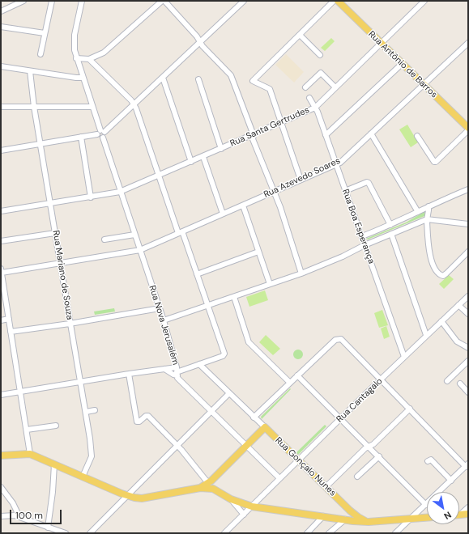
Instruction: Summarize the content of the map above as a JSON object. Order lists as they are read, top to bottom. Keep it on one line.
{"streets":{"main road":["Rua Antônio de Barros","Rua Gonçalo Nunes"],"street":["Rua Santa Gertrudes","Rua Azevedo Soares","Rua Boa Esperança","Rua Mariano de Souza","Rua Nova Jerusalém","Rua Cantagalo"]},"crossings":[["Rua Antônio de Barros","Rua Santa Gertrudes"],["Rua Antônio de Barros","Rua Azevedo Soares"],["Rua Santa Gertrudes","Rua Boa Esperança"],["Rua Santa Gertrudes","Rua Mariano de Souza"],["Rua Santa Gertrudes","Rua Nova Jerusalém"],["Rua Azevedo Soares","Rua Boa Esperança"],["Rua Azevedo Soares","Rua Mariano de Souza"],["Rua Azevedo Soares","Rua Nova Jerusalém"],["Rua Boa Esperança","Rua Cantagalo"],["Rua Nova Jerusalém","Rua Cantagalo"],["Rua Cantagalo","Rua Gonçalo Nunes"]],"scale_bar":"100 m","north":"bottom right"}
